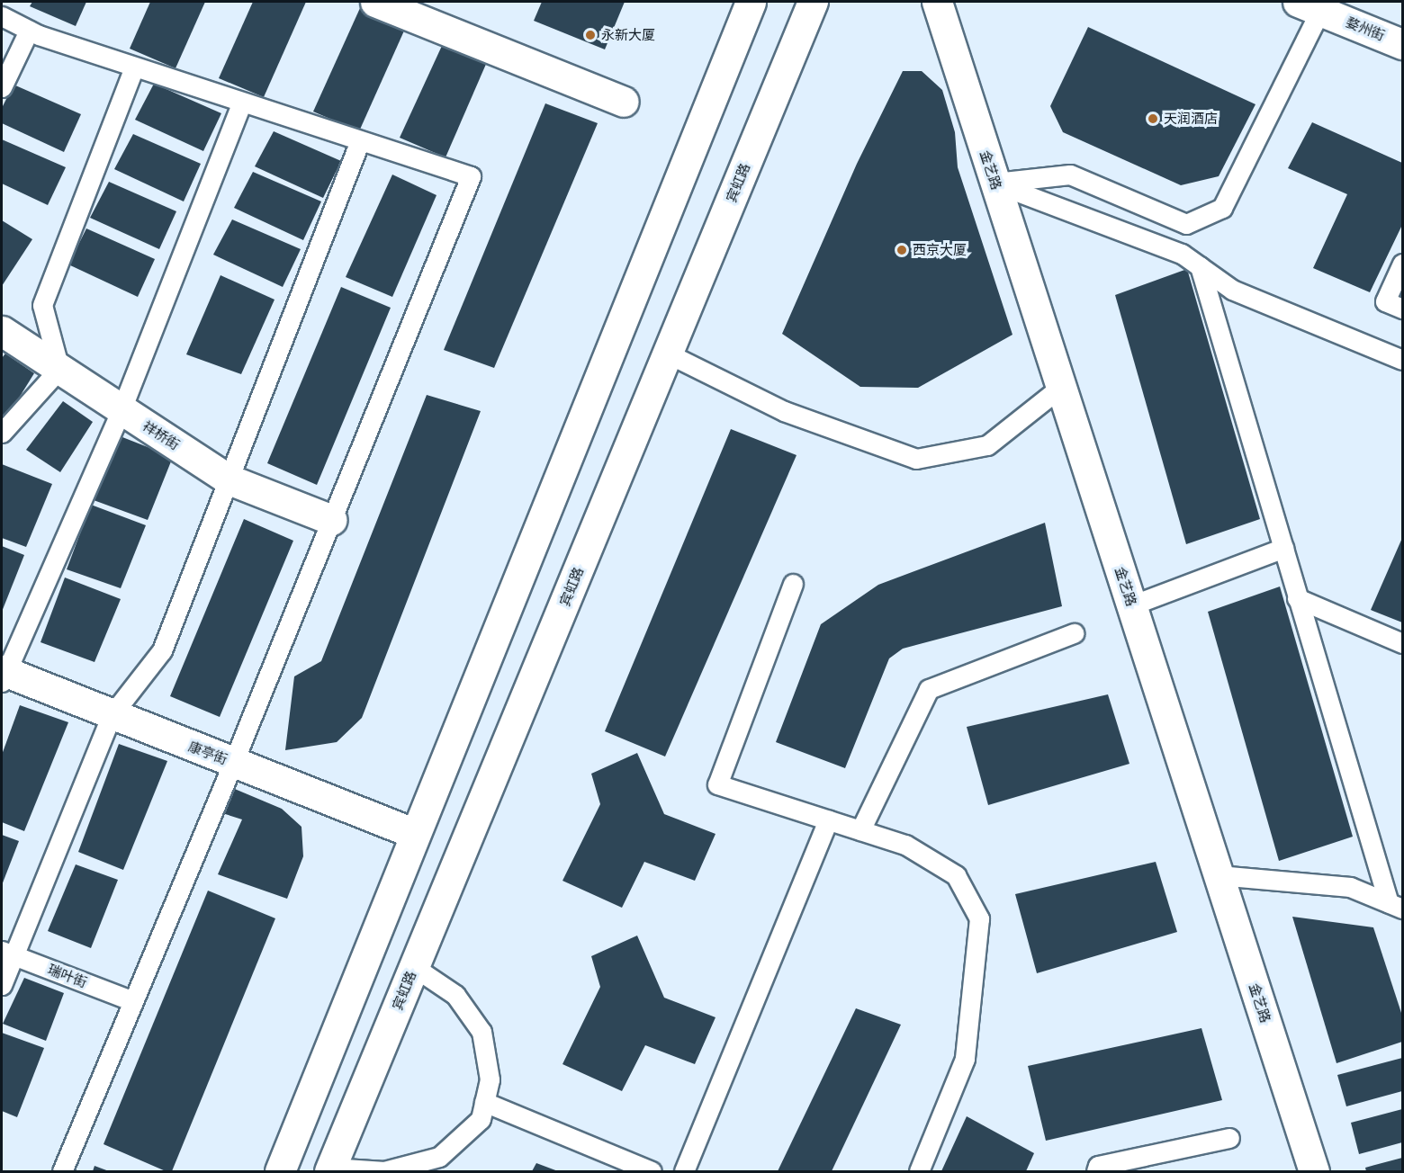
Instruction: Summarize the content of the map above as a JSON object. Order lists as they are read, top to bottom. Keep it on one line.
{"streets":{"main road":["婺州街","金艺路","宾虹路","祥桥街","康亭街"],"lane":["瑞叶街"]},"places":["永新大厦","天润酒店","西京大厦"]}
